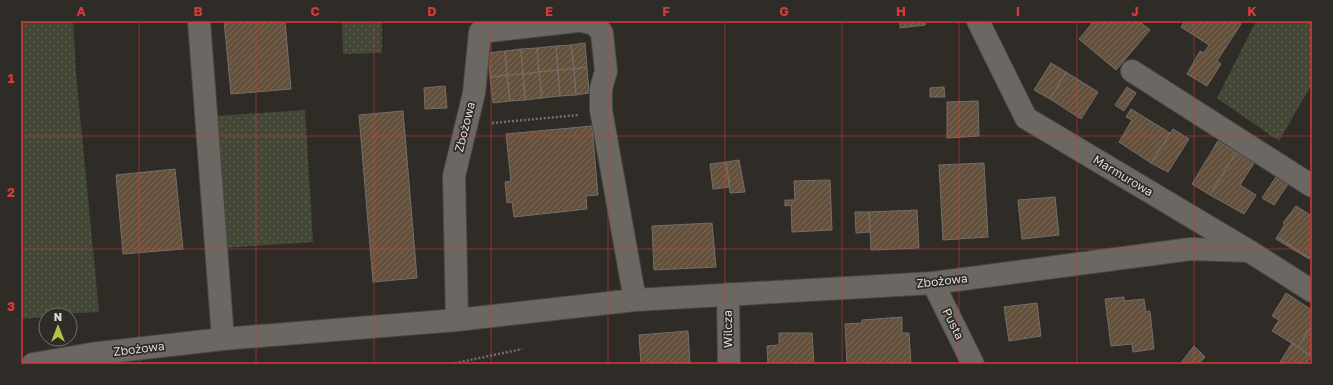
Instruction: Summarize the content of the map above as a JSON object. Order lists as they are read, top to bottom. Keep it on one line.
{"streets":{"street":["Zbożowa","Marmurowa","Pusta","Wilcza"]},"crossings":[["Zbożowa","Marmurowa"],["Zbożowa","Pusta"],["Zbożowa","Wilcza"]],"north":"top","grid":{"columns":["A","B","C","D","E","F","G","H","I","J","K"],"rows":["1","2","3"]}}
